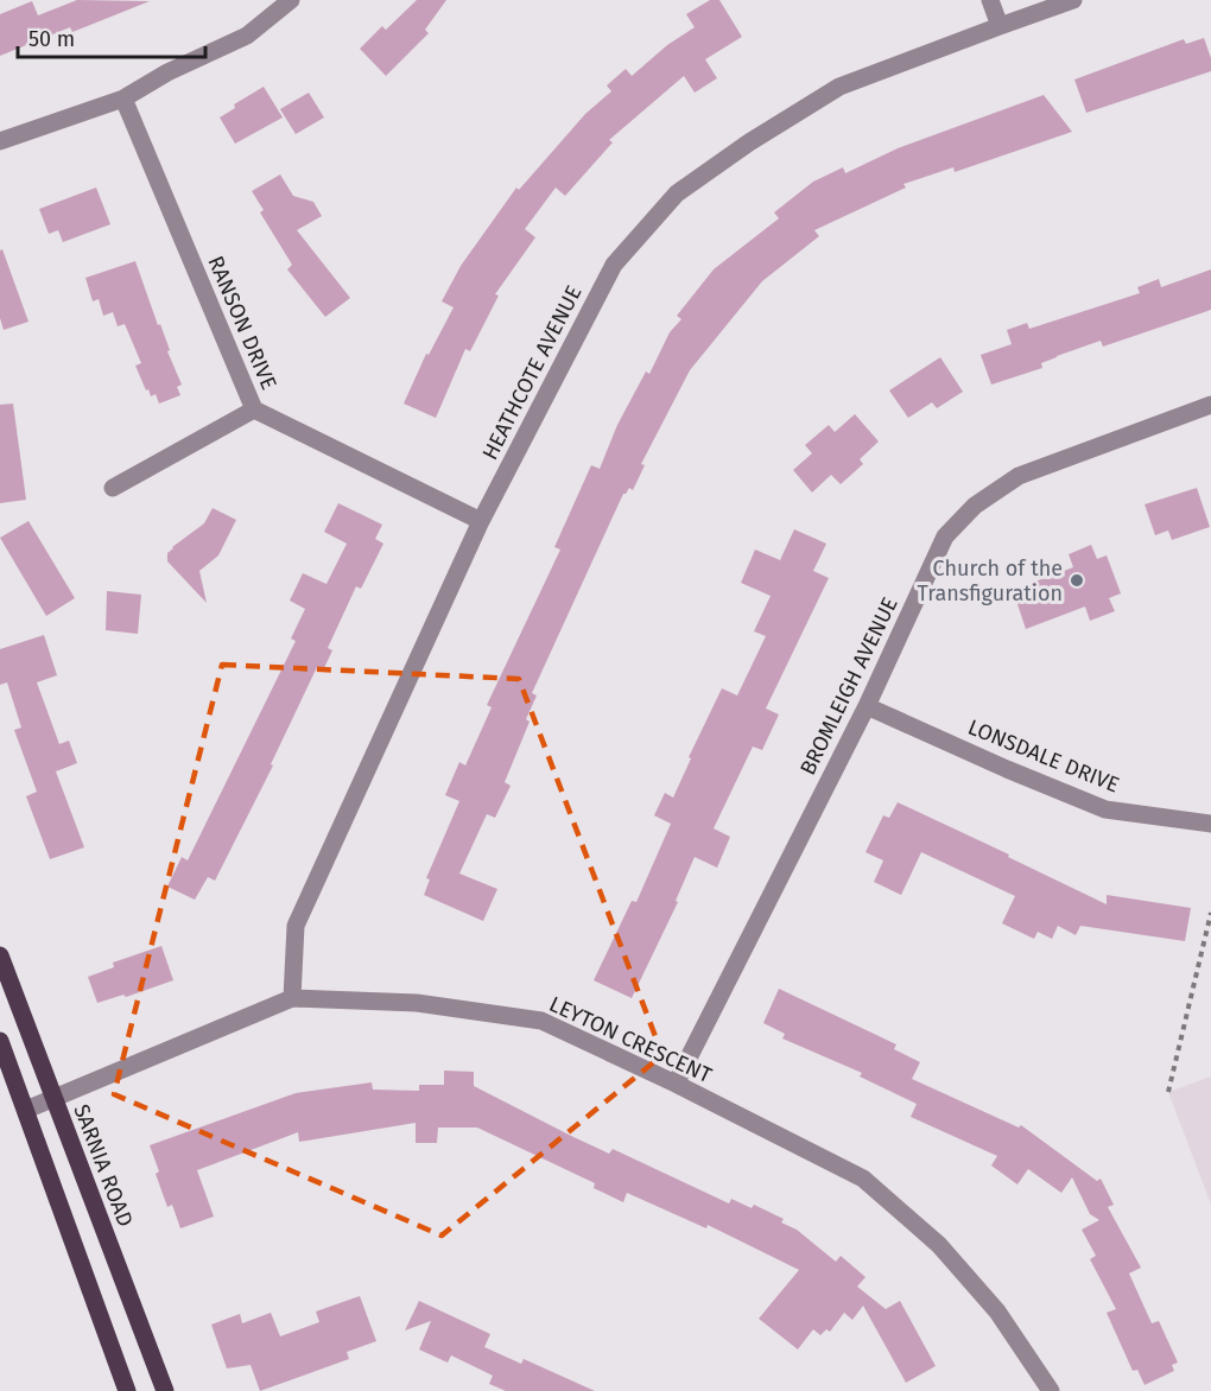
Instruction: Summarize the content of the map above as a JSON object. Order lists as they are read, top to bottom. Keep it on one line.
{"streets":{"main road":["SARNIA ROAD"],"street":["RANSON DRIVE","HEATHCOTE AVENUE","BROMLEIGH AVENUE","LONSDALE DRIVE","LEYTON CRESCENT"]},"crossings":[["RANSON DRIVE","HEATHCOTE AVENUE"],["HEATHCOTE AVENUE","LEYTON CRESCENT"],["BROMLEIGH AVENUE","LONSDALE DRIVE"],["BROMLEIGH AVENUE","LEYTON CRESCENT"],["LEYTON CRESCENT","SARNIA ROAD"]],"places":["Church of the Transfiguration"],"scale_bar":"50 m"}
